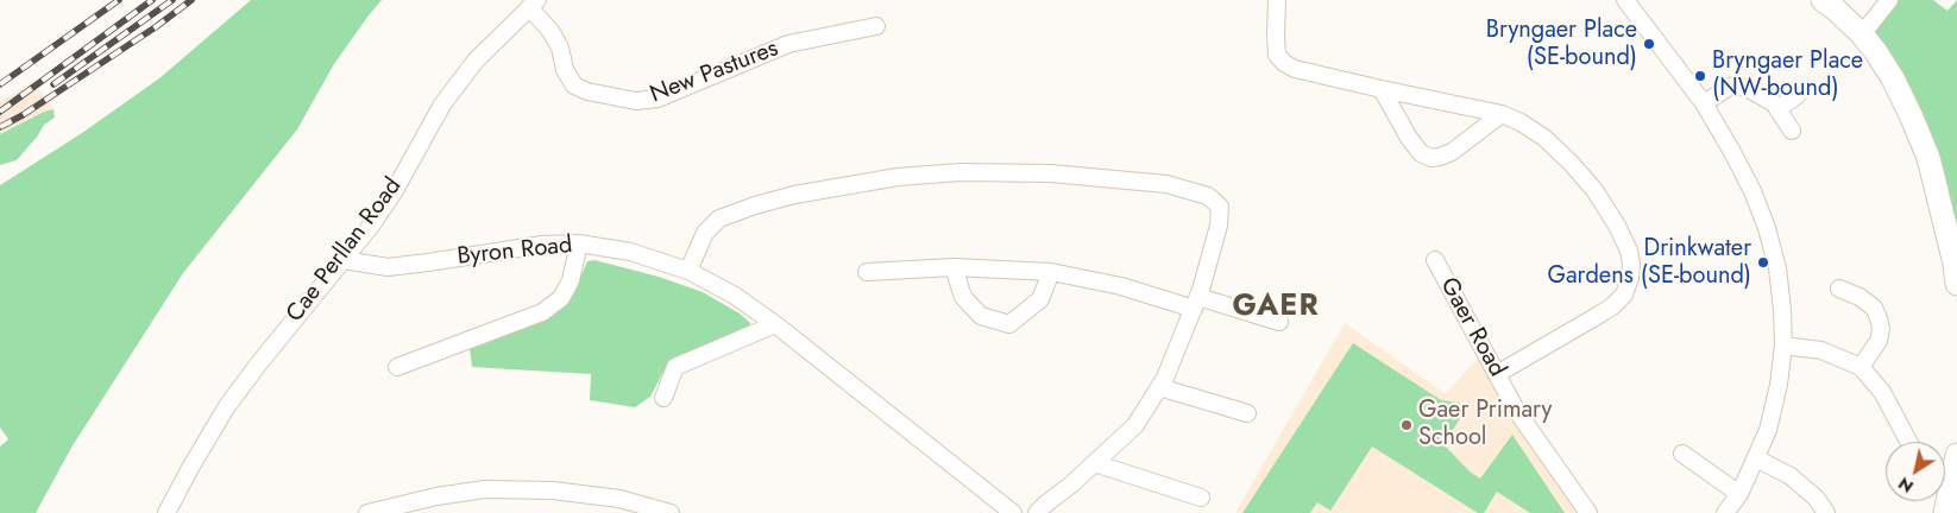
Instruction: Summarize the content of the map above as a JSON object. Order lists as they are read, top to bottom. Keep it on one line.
{"streets":{"street":["New Pastures","Cae Perllan Road","Byron Road","Gaer Road"]},"crossings":[["New Pastures","Cae Perllan Road"],["Cae Perllan Road","Byron Road"]],"districts":["GAER"],"places":["Bryngaer Place (SE-bound)","Bryngaer Place (NW-bound)","Drinkwater Gardens (SE-bound)","Gaer Primary School"],"north":"bottom left"}
